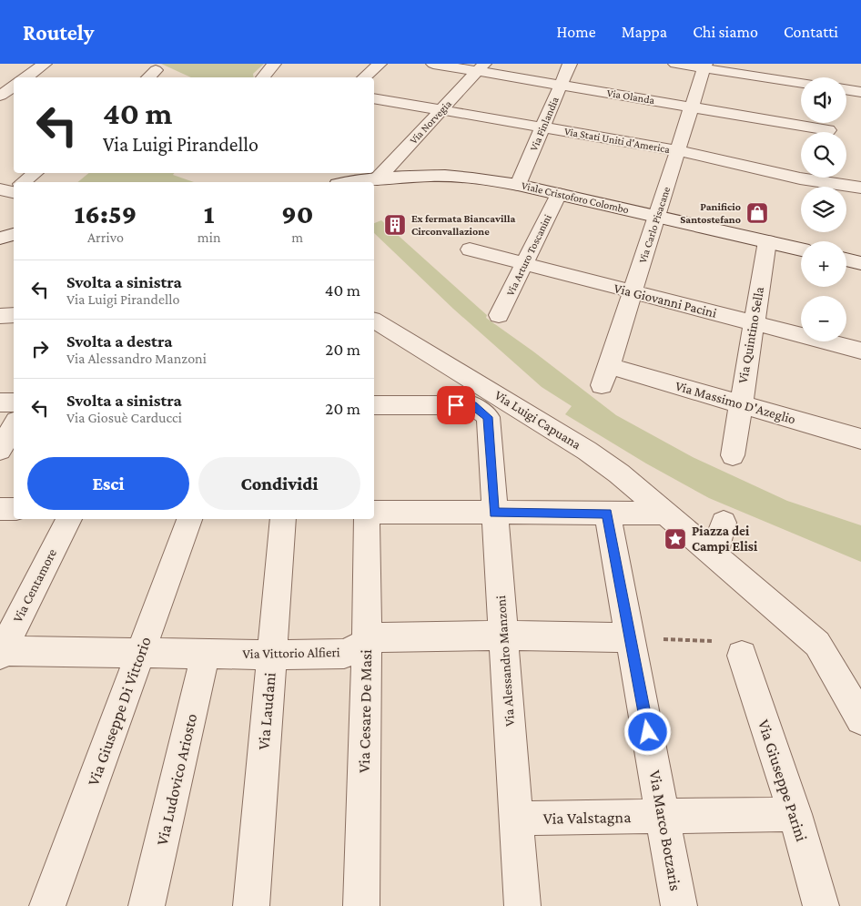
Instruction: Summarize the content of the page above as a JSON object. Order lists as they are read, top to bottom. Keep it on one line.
{"streets":{"street":["Via Olanda","Via Norvegia","Via Finlandia","Via Stati Uniti d'America","Viale Cristoforo Colombo","Via Carlo Pisacane","Via Arturo Toscanini","Via Giovanni Pacini","Via Quintino Sella","Via Massimo D'Azeglio","Via Luigi Capuana","Via Centamore","Via Vittorio Alfieri","Via Alessandro Manzoni","Via Giuseppe Di Vittorio","Via Laudani","Via Cesare De Masi","Via Ludovico Ariosto","Via Giuseppe Parini","Via Valstagna","Via Marco Botzaris"]},"crossings":[["Via Olanda","Via Norvegia"],["Via Olanda","Via Finlandia"],["Via Olanda","Via Carlo Pisacane"],["Via Norvegia","Via Stati Uniti d'America"],["Via Norvegia","Viale Cristoforo Colombo"],["Via Finlandia","Via Stati Uniti d'America"],["Via Finlandia","Viale Cristoforo Colombo"],["Via Stati Uniti d'America","Via Carlo Pisacane"],["Viale Cristoforo Colombo","Via Carlo Pisacane"],["Viale Cristoforo Colombo","Via Arturo Toscanini"],["Viale Cristoforo Colombo","Via Quintino Sella"],["Via Carlo Pisacane","Via Giovanni Pacini"],["Via Carlo Pisacane","Via Massimo D'Azeglio"],["Via Arturo Toscanini","Via Giovanni Pacini"],["Via Giovanni Pacini","Via Quintino Sella"],["Via Quintino Sella","Via Massimo D'Azeglio"],["Via Centamore","Via Vittorio Alfieri"],["Via Vittorio Alfieri","Via Alessandro Manzoni"],["Via Vittorio Alfieri","Via Giuseppe Di Vittorio"],["Via Vittorio Alfieri","Via Laudani"],["Via Vittorio Alfieri","Via Cesare De Masi"],["Via Vittorio Alfieri","Via Ludovico Ariosto"],["Via Vittorio Alfieri","Via Marco Botzaris"],["Via Alessandro Manzoni","Via Valstagna"],["Via Giuseppe Parini","Via Valstagna"],["Via Valstagna","Via Marco Botzaris"]],"places":{"shop":["Panificio Santostefano"],"building":["Ex fermata Biancavilla Circonvallazione"],"place":["Piazza dei Campi Elisi"]},"page":{"header":"Routely","nav":["Home","Mappa","Chi siamo","Contatti"],"map_buttons":["+","−"],"turn":["40 m","Via Luigi Pirandello"],"eta":["16:59","Arrivo","1","min","90","m"],"list":[{"name":"Svolta a sinistra","note":"Via Luigi Pirandello","value":"40 m"},{"name":"Svolta a destra","note":"Via Alessandro Manzoni","value":"20 m"},{"name":"Svolta a sinistra","note":"Via Giosuè Carducci","value":"20 m"}],"buttons":["Esci","Condividi"]}}
